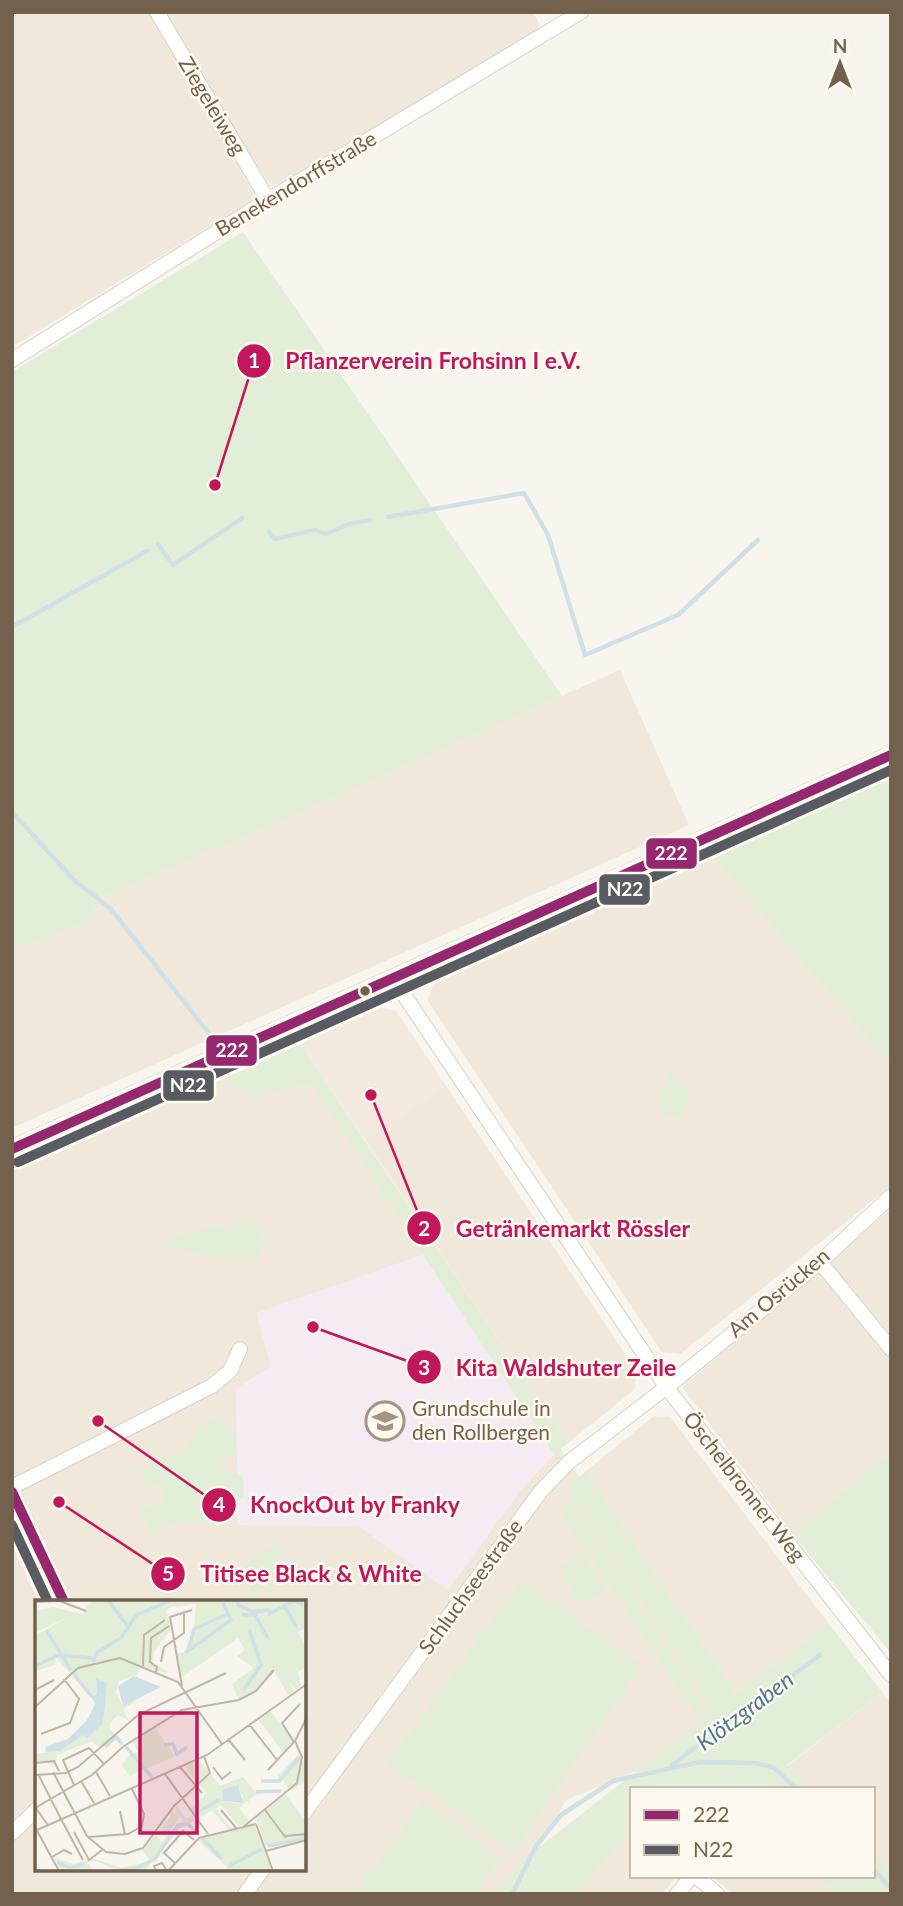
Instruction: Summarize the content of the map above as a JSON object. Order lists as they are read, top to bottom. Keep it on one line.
{"streets":{"street":["Ziegeleiweg","Benekendorffstraße","Am Osrücken","Öschelbronner Weg","Schluchseestraße"]},"crossings":[["Ziegeleiweg","Benekendorffstraße"],["Am Osrücken","Öschelbronner Weg"],["Am Osrücken","Schluchseestraße"],["Öschelbronner Weg","Schluchseestraße"]],"water":["Klötzgraben"],"places":{"other":["Pflanzerverein Frohsinn I e.V.","Getränkemarkt Rössler","Kita Waldshuter Zeile","KnockOut by Franky","Titisee Black & White"],"school or university":["Grundschule in den Rollbergen"]},"lines":["transit line 222","transit line N22"],"legend":["222","N22"],"north":"top"}
